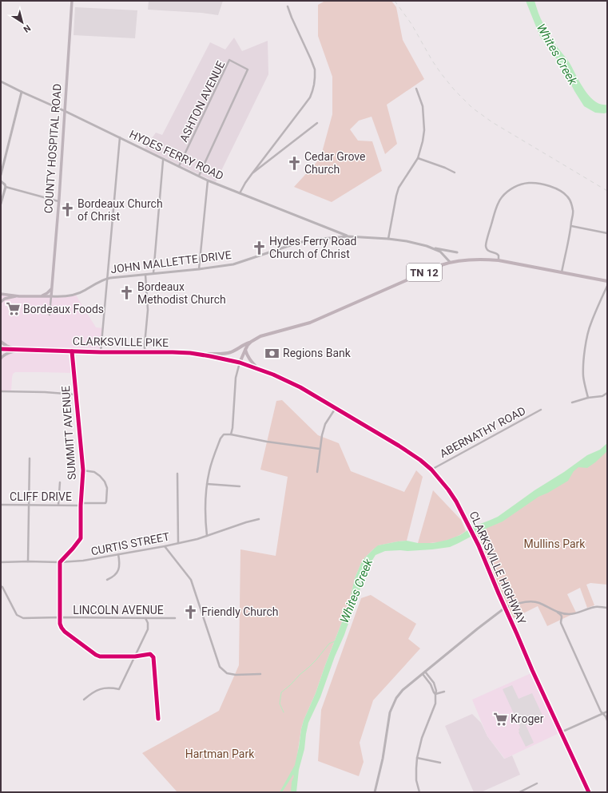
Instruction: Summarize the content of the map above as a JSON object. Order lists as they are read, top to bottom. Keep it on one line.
{"streets":{"main road":["COUNTY HOSPITAL ROAD","JOHN MALLETTE DRIVE","TN 12","CLARKSVILLE PIKE","CLARKSVILLE HIGHWAY"],"street":["ASHTON AVENUE","HYDES FERRY ROAD","ABERNATHY ROAD","SUMMITT AVENUE","CLIFF DRIVE","CURTIS STREET","LINCOLN AVENUE"]},"crossings":[["ASHTON AVENUE","HYDES FERRY ROAD"],["COUNTY HOSPITAL ROAD","HYDES FERRY ROAD"],["COUNTY HOSPITAL ROAD","JOHN MALLETTE DRIVE"],["HYDES FERRY ROAD","JOHN MALLETTE DRIVE"],["TN 12","CLARKSVILLE PIKE"],["TN 12","CLARKSVILLE HIGHWAY"],["CLARKSVILLE PIKE","SUMMITT AVENUE"],["CLARKSVILLE PIKE","CLARKSVILLE HIGHWAY"],["ABERNATHY ROAD","CLARKSVILLE HIGHWAY"],["SUMMITT AVENUE","CLIFF DRIVE"],["SUMMITT AVENUE","CURTIS STREET"]],"water":["Whites Creek"],"parks":["Mullins Park","Hartman Park"],"places":{"church":["Cedar Grove Church","Bordeaux Church of Christ","Hydes Ferry Road Church of Christ","Bordeaux Methodist Church","Friendly Church"],"supermarket":["Bordeaux Foods","Kroger"],"bank":["Regions Bank"]},"north":"bottom right"}
